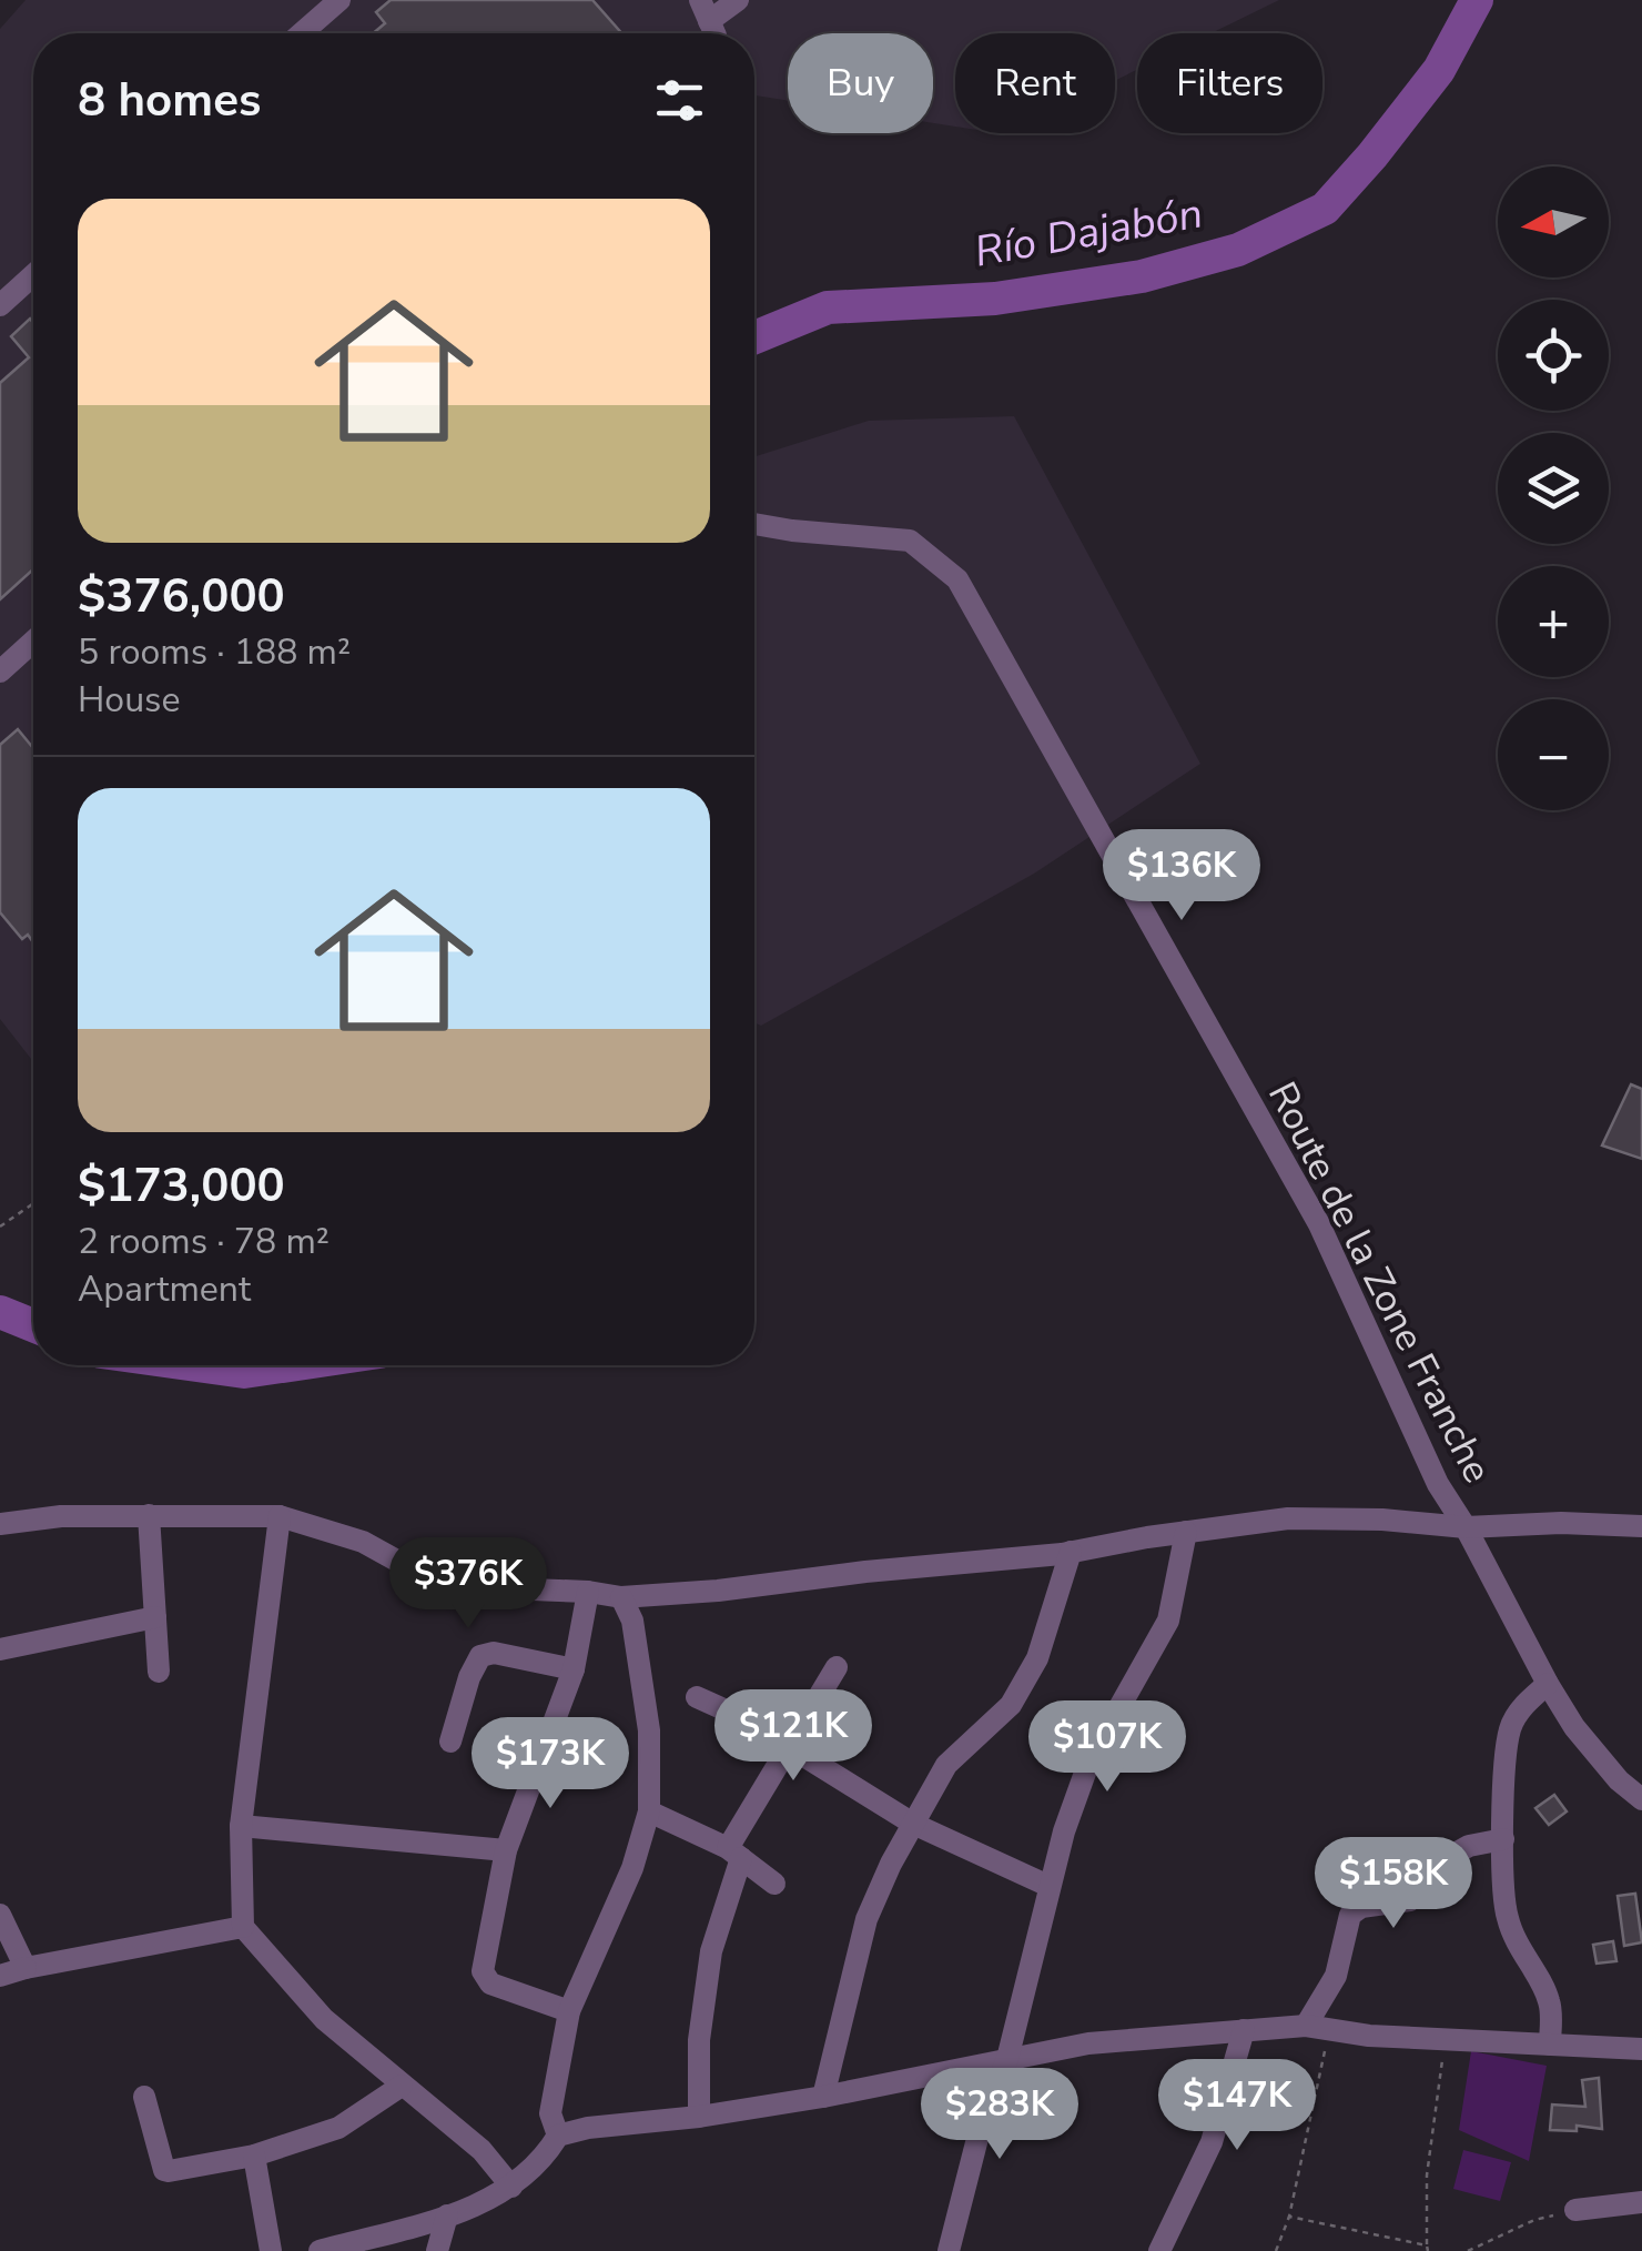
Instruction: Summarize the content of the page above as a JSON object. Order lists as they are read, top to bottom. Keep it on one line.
{"streets":{"street":["Route de la Zone Franche"]},"water":["Río Dajabón"],"north":"left","page":{"chip":["Buy","Rent","Filters"],"heading":"8 homes","map_buttons":["+","−"],"list":[{"name":"$376,000","note":"5 rooms · 188 m² · House"},{"name":"$173,000","note":"2 rooms · 78 m² · Apartment"}],"price":["$136K","$376K","$121K","$107K","$173K","$158K","$147K","$283K"]}}
